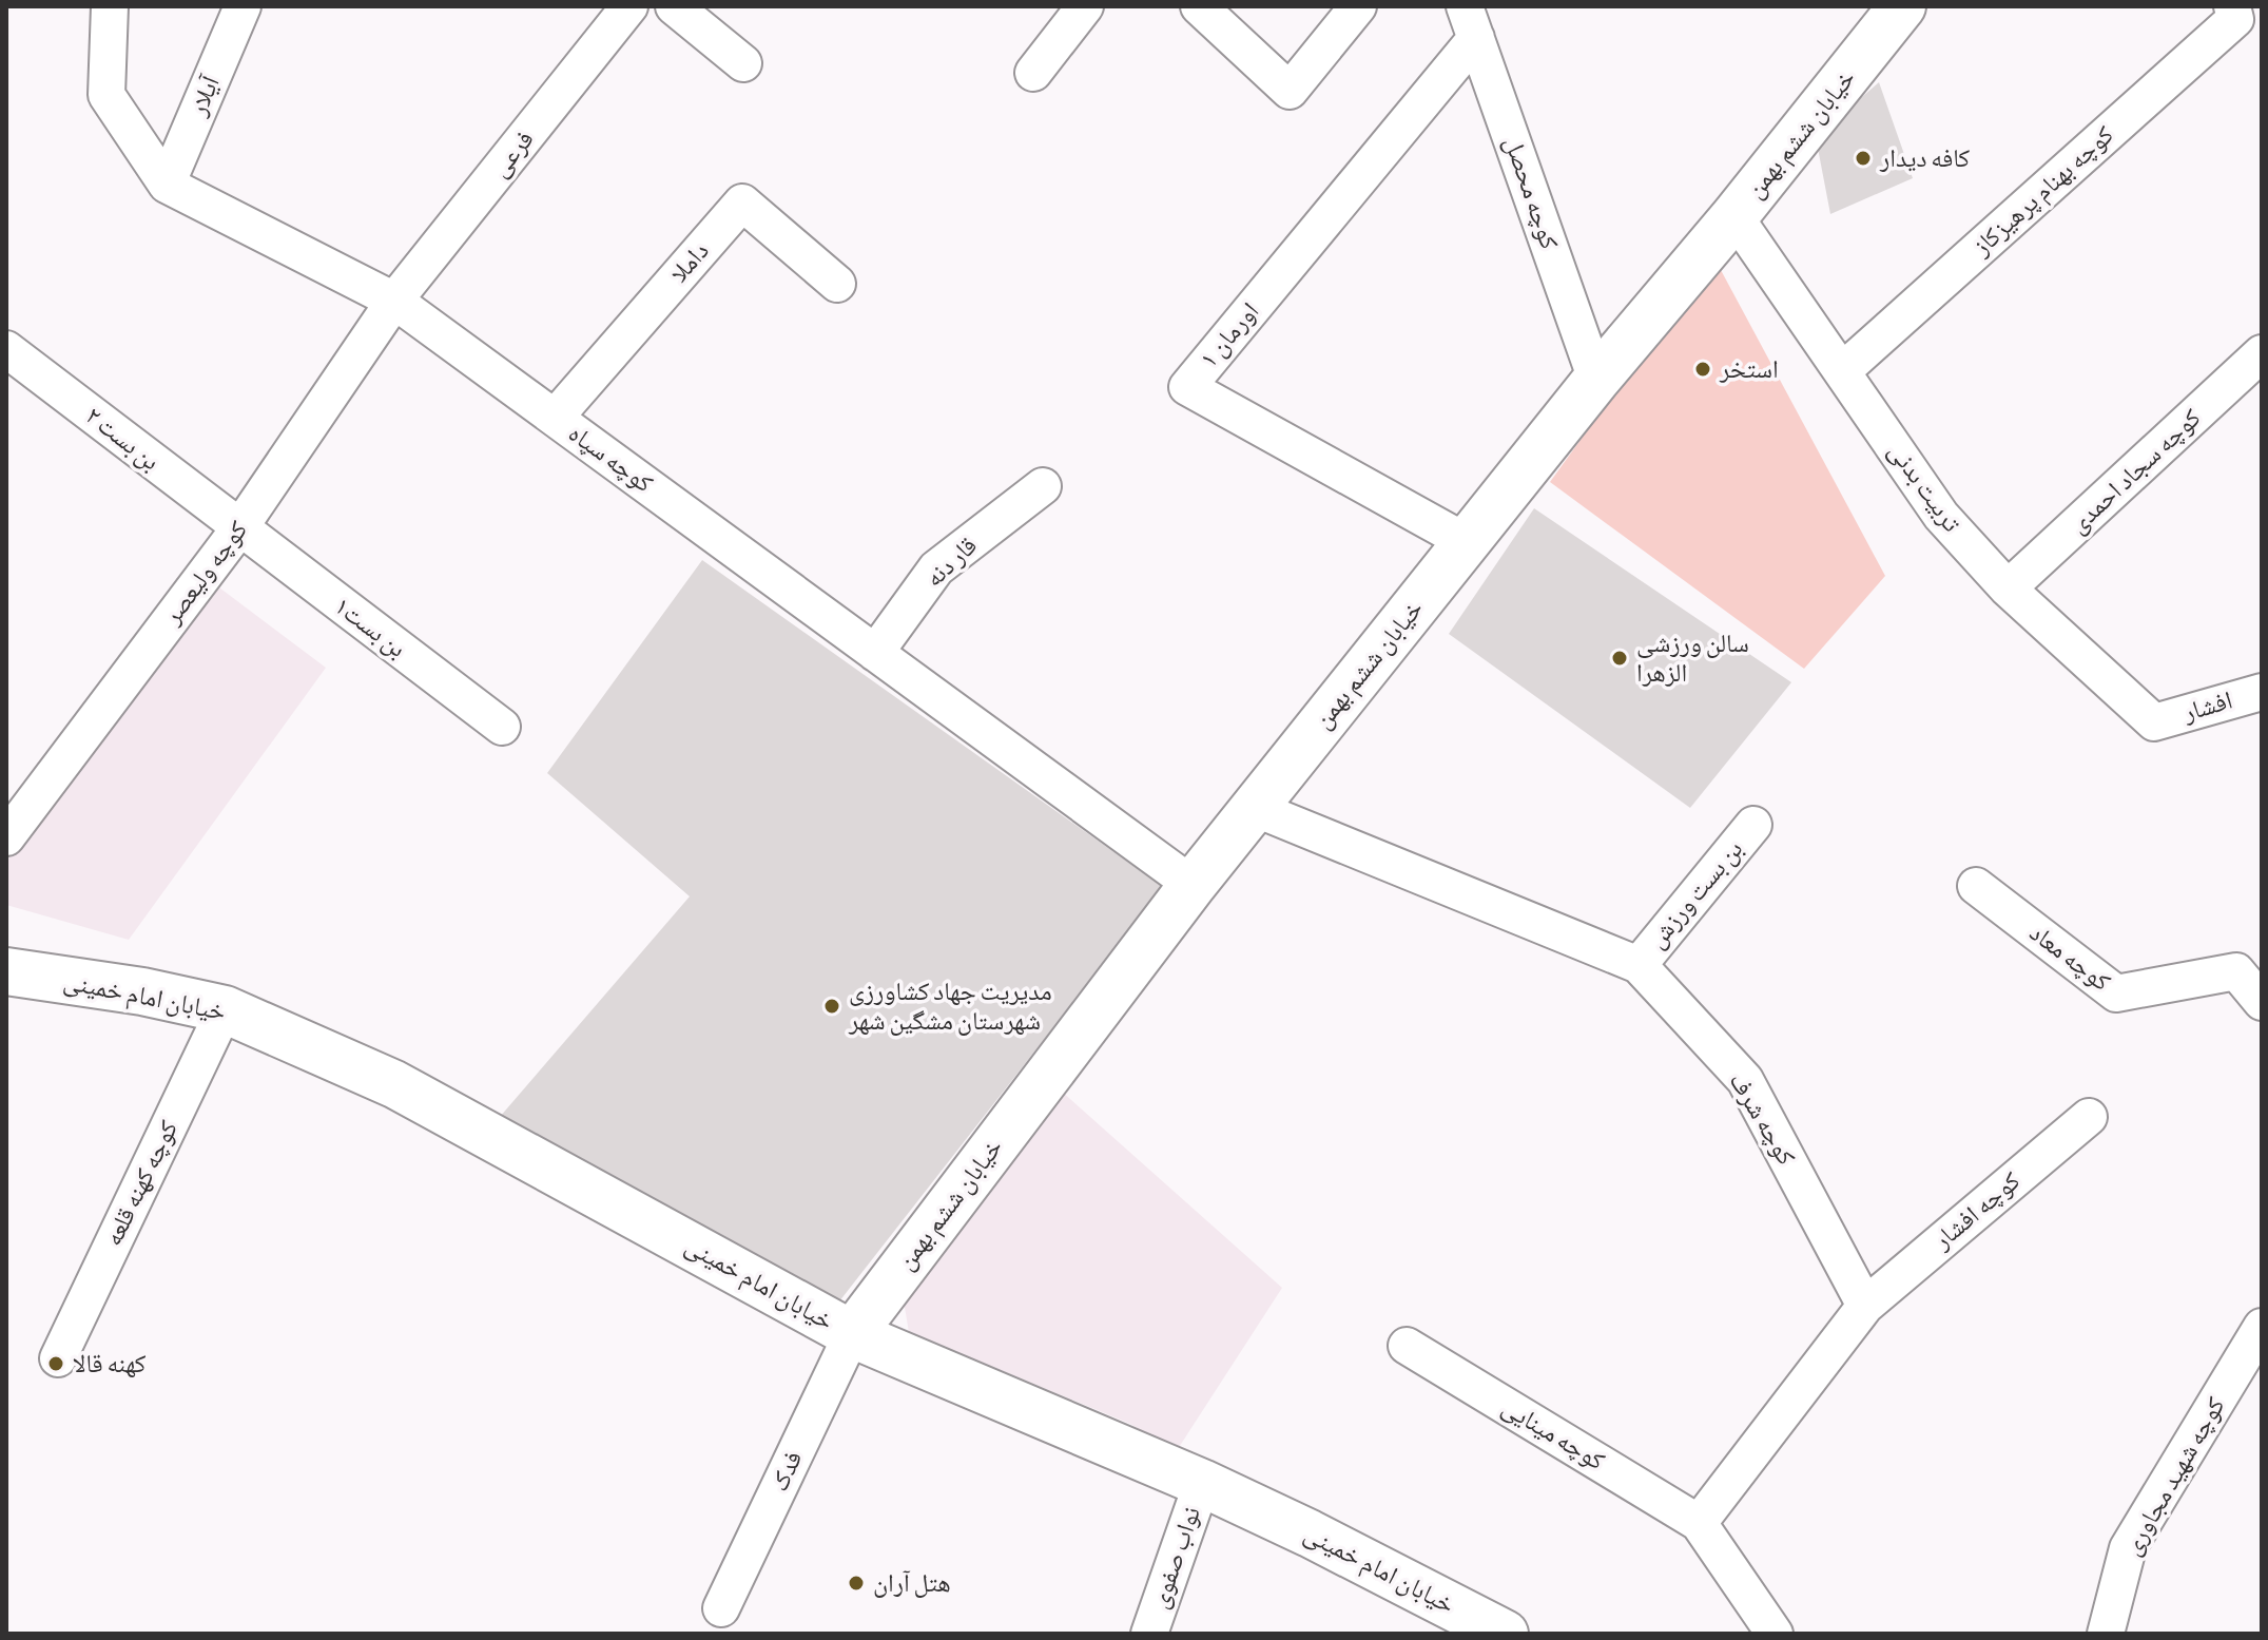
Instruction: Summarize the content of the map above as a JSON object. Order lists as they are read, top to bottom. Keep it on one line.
{"streets":{"street":["آیلار","خیابان ششم بهمن","فرعی","کوچه بهنام پرهیزکاز","کوچه محصل","داملا","اورمان ۱","بن بست ۲","کوچه سپاه","کوچه سجاد احمدی","تربیت بدنی","قار دنه","کوچه ولیعصر","بن بست۱","افشار","بن بست ورزش","کوچه معاد","خیابان امام خمینی","کوچه شرف","کوچه کهنه قلعه","کوچه افشار","کوچه مینایی","فدک","کوچه شهید مجاوری","نواب صفوی"]},"crossings":[["آیلار","کوچه سپاه"],["خیابان ششم بهمن","کوچه محصل"],["خیابان ششم بهمن","اورمان ۱"],["خیابان ششم بهمن","کوچه سپاه"],["خیابان ششم بهمن","تربیت بدنی"],["خیابان ششم بهمن","خیابان امام خمینی"],["خیابان ششم بهمن","کوچه شرف"],["خیابان ششم بهمن","فدک"],["فرعی","کوچه سپاه"],["فرعی","کوچه ولیعصر"],["کوچه بهنام پرهیزکاز","تربیت بدنی"],["کوچه محصل","اورمان ۱"],["داملا","کوچه سپاه"],["بن بست ۲","کوچه ولیعصر"],["بن بست ۲","بن بست۱"],["کوچه سپاه","قار دنه"],["کوچه سپاه","کوچه ولیعصر"],["کوچه سجاد احمدی","تربیت بدنی"],["تربیت بدنی","افشار"],["کوچه ولیعصر","بن بست۱"],["بن بست ورزش","کوچه شرف"],["خیابان امام خمینی","کوچه کهنه قلعه"],["خیابان امام خمینی","فدک"],["خیابان امام خمینی","نواب صفوی"],["کوچه شرف","کوچه افشار"]],"places":["کافه دیدار","استخر","سالن ورزشی الزهرا","مدیریت جهاد کشاورزی شهرستان مشگین شهر","کهنه قالا","هتل آران"]}
